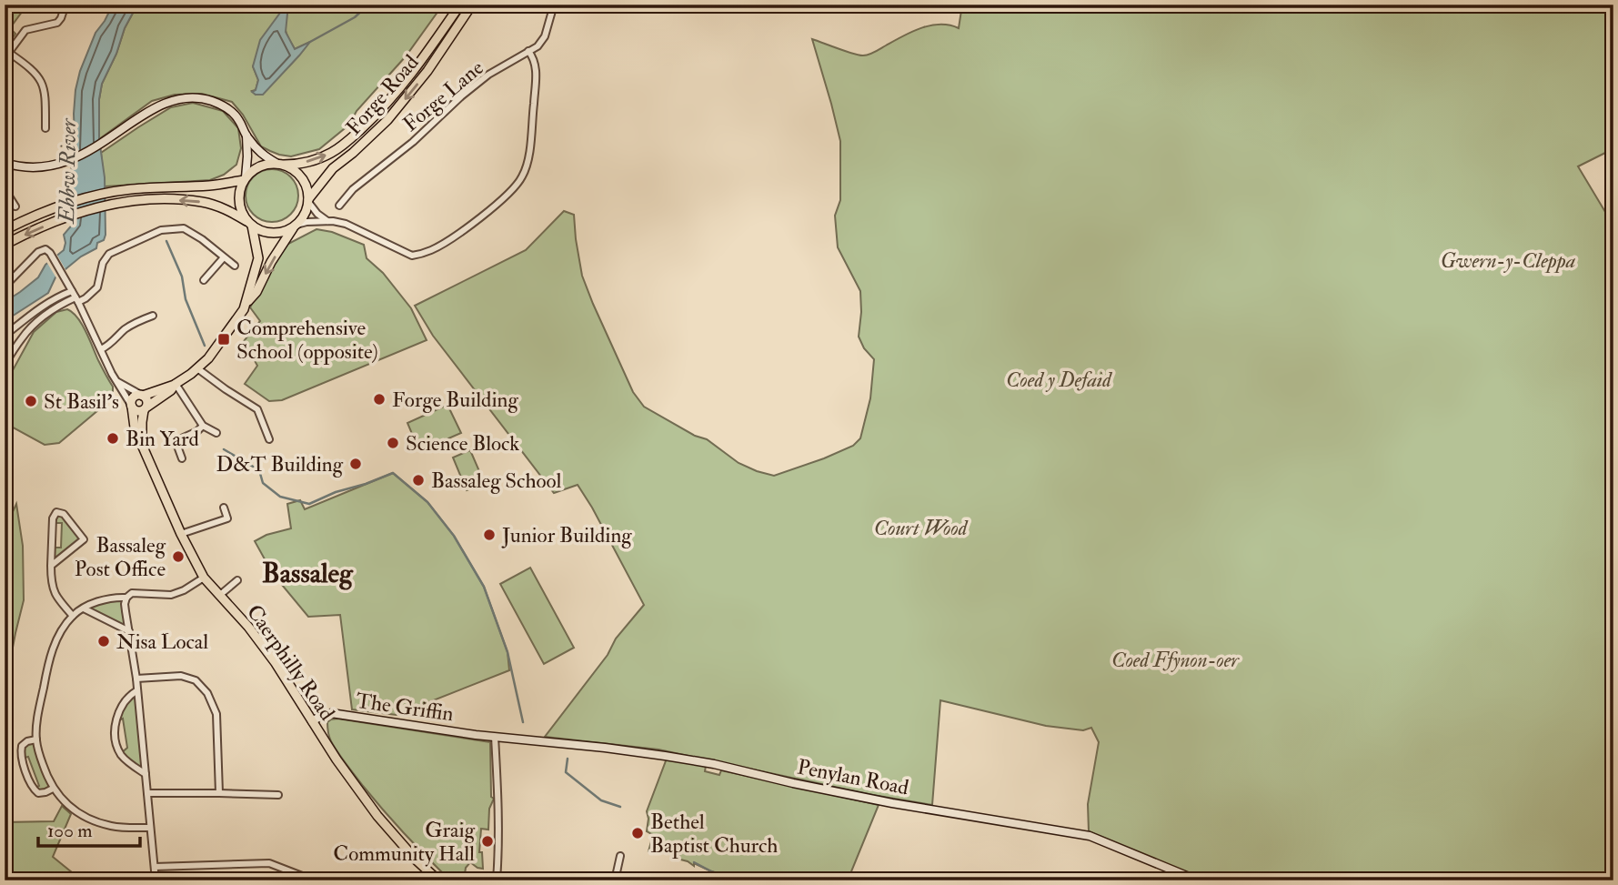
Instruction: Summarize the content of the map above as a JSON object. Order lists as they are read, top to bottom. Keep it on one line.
{"streets":{"main road":["Forge Road","Caerphilly Road"],"street":["Forge Lane","The Griffin","Penylan Road"]},"crossings":[["Caerphilly Road","The Griffin"],["The Griffin","Penylan Road"]],"districts":["Bassaleg"],"water":["Ebbw River"],"parks":["Gwern-y-Cleppa","Coed y Defaid","Court Wood","Coed Ffynon-oer"],"places":{"transit":["Comprehensive School (opposite)"],"other":["Forge Building","St Basil's","Bin Yard","Science Block","D&T Building","Bassaleg School","Junior Building","Bassaleg Post Office","Nisa Local","Bethel Baptist Church","Graig Community Hall"]},"scale_bar":"100 m"}
